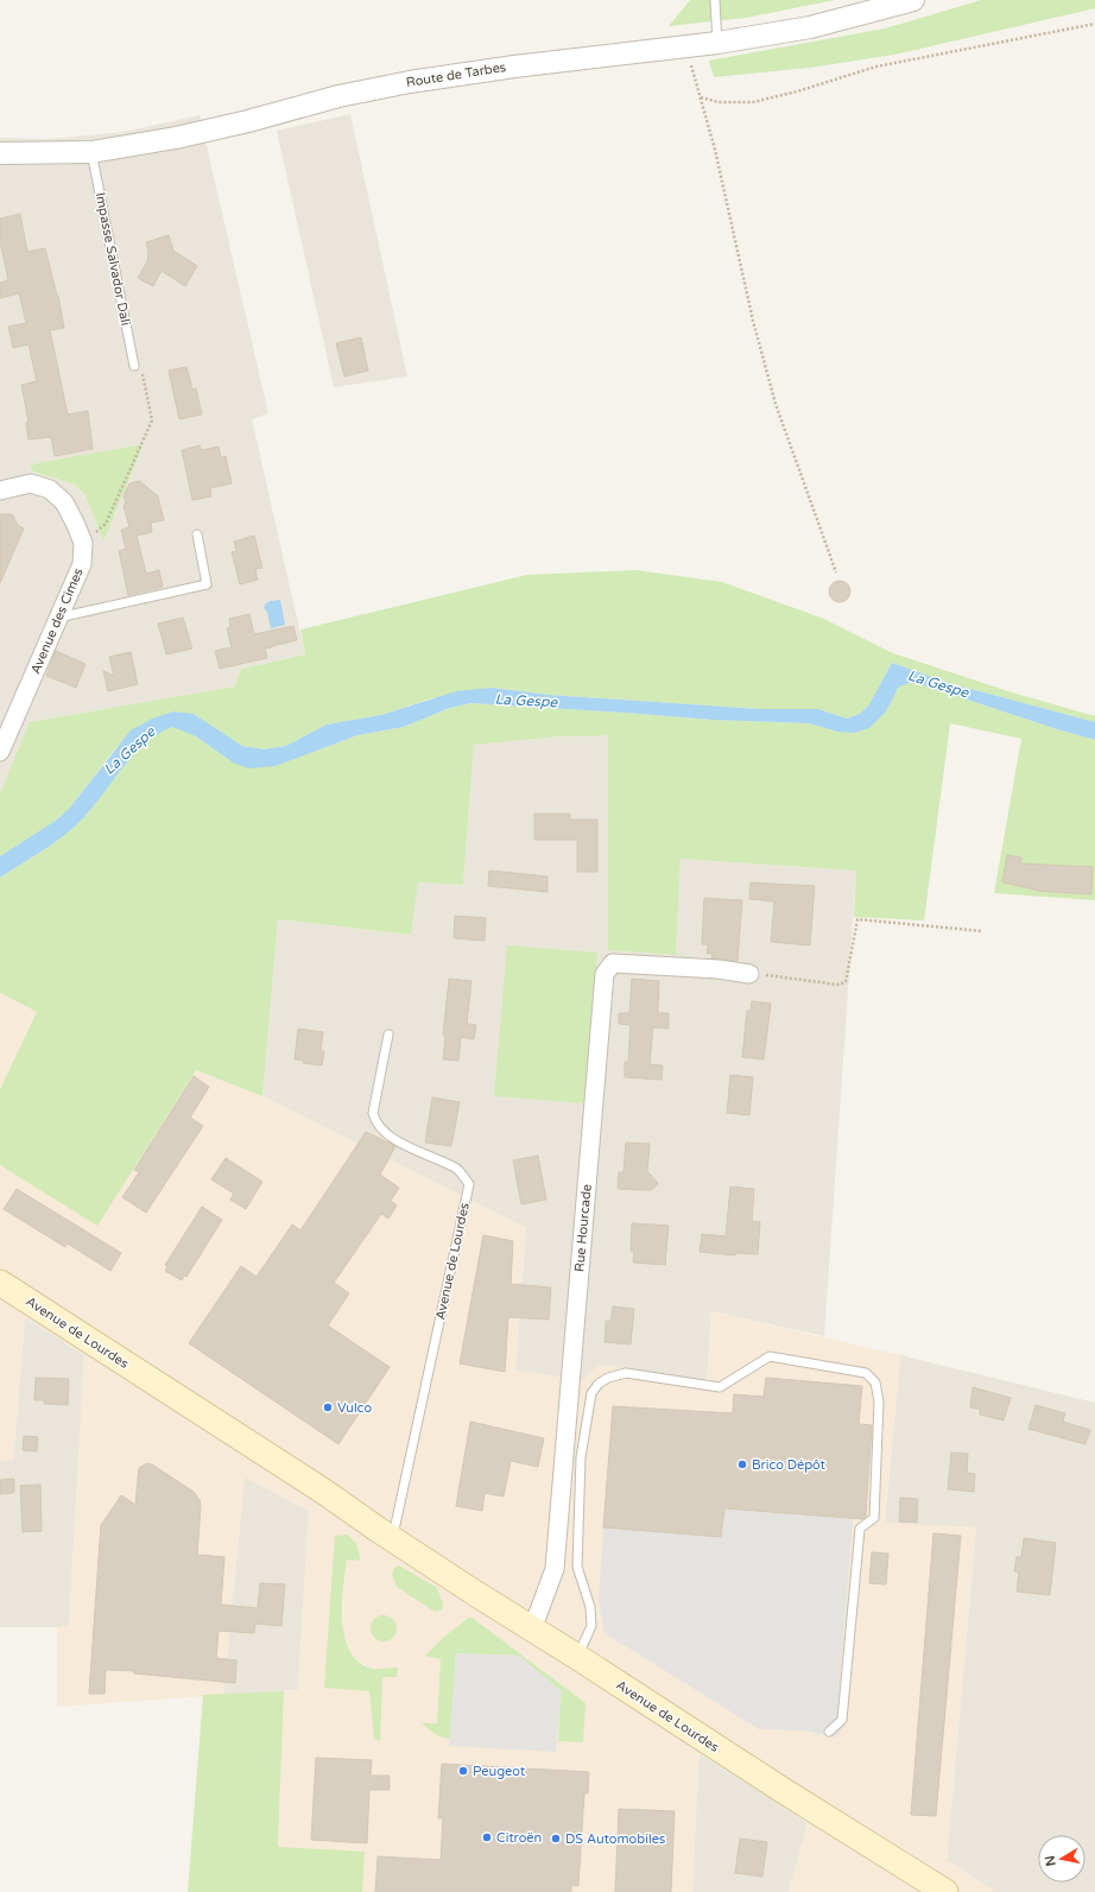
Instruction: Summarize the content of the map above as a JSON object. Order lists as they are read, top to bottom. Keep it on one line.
{"streets":{"main road":["Avenue de Lourdes"],"street":["Route de Tarbes","Avenue des Cimes","Rue Hourcade"],"lane":["Impasse Salvador Dali"]},"crossings":[["Route de Tarbes","Impasse Salvador Dali"],["Rue Hourcade","Avenue de Lourdes"]],"water":["La Gespe"],"places":["Vulco","Brico Dépôt","Peugeot","Citroën","DS Automobiles"],"north":"left"}
